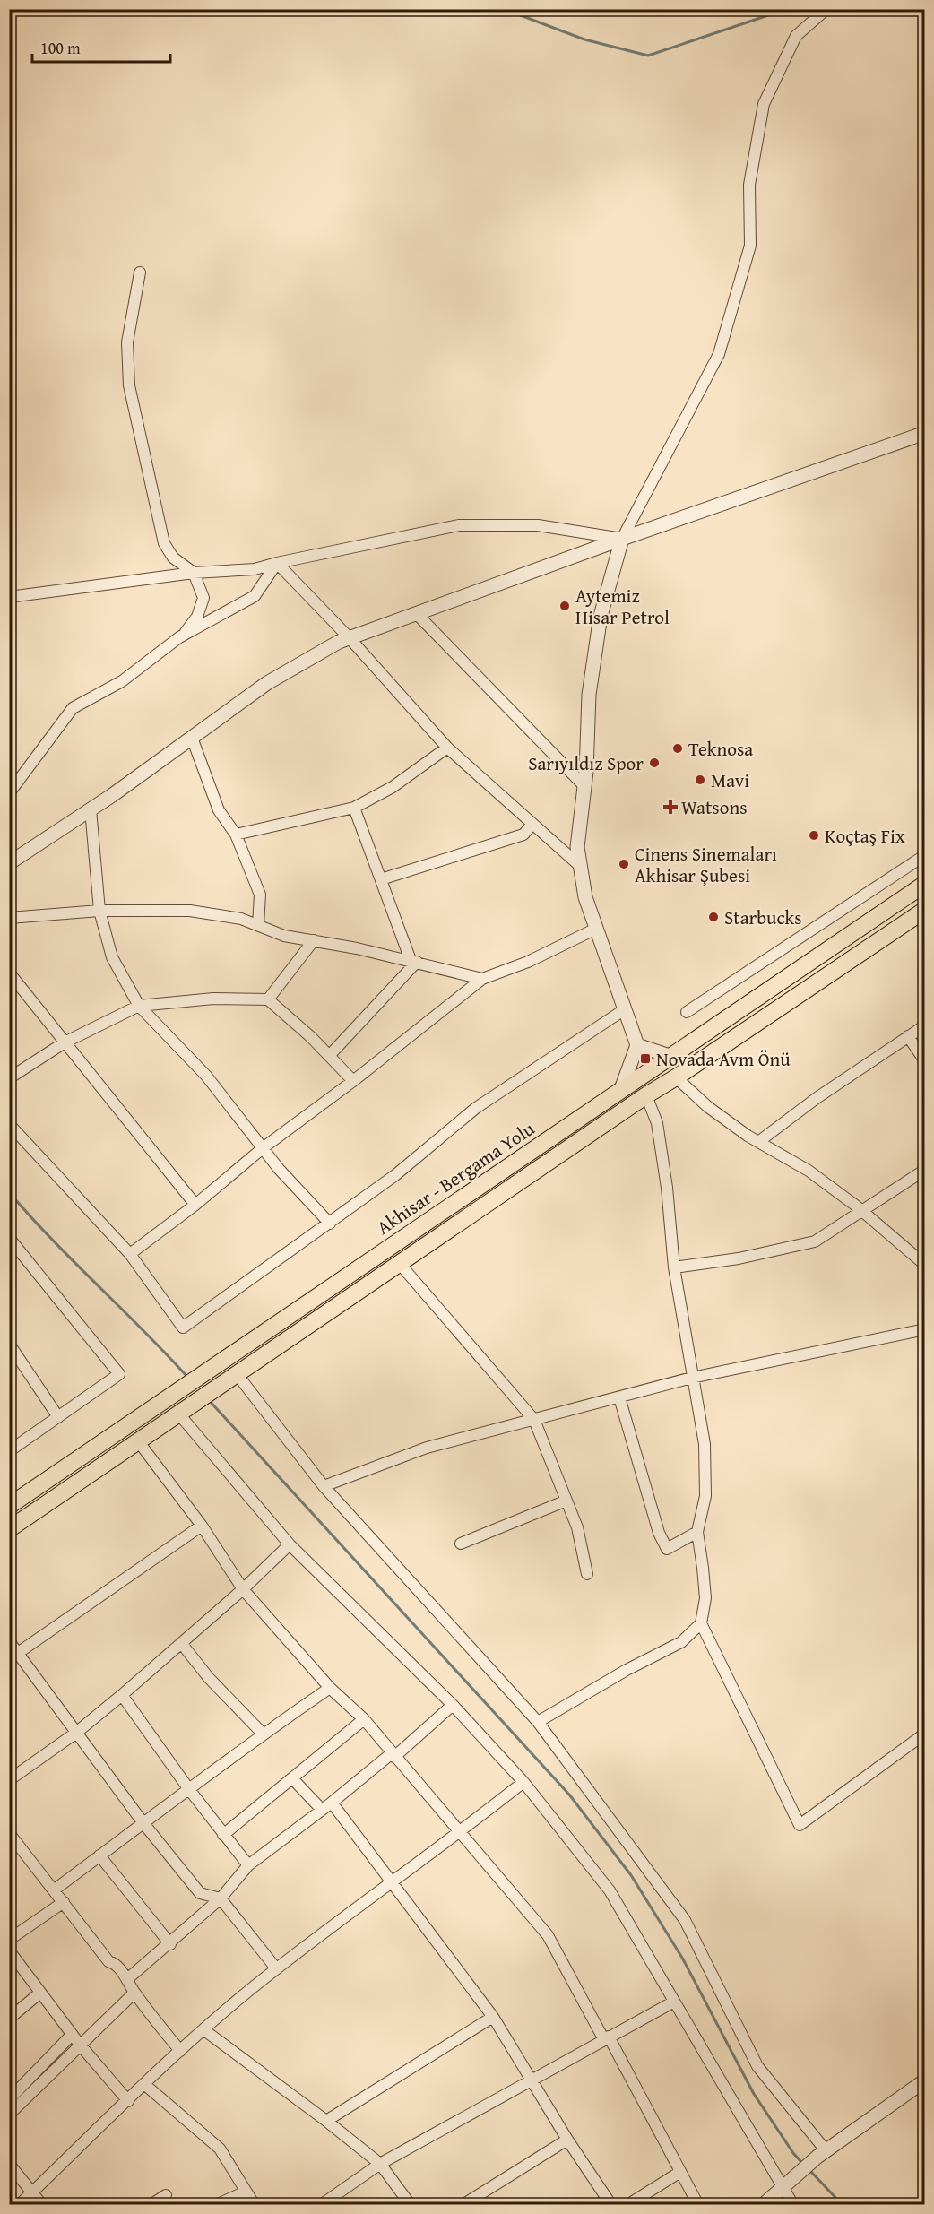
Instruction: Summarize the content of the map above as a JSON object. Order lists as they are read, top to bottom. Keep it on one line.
{"streets":{"main road":["Akhisar - Bergama Yolu"]},"places":{"other":["Aytemiz Hisar Petrol","Teknosa","Sarıyıldız Spor","Mavi","Koçtaş Fix","Cinens Sinemaları Akhisar Şubesi","Starbucks"],"health":["Watsons"],"transit":["Novada Avm Önü"]},"scale_bar":"100 m"}
